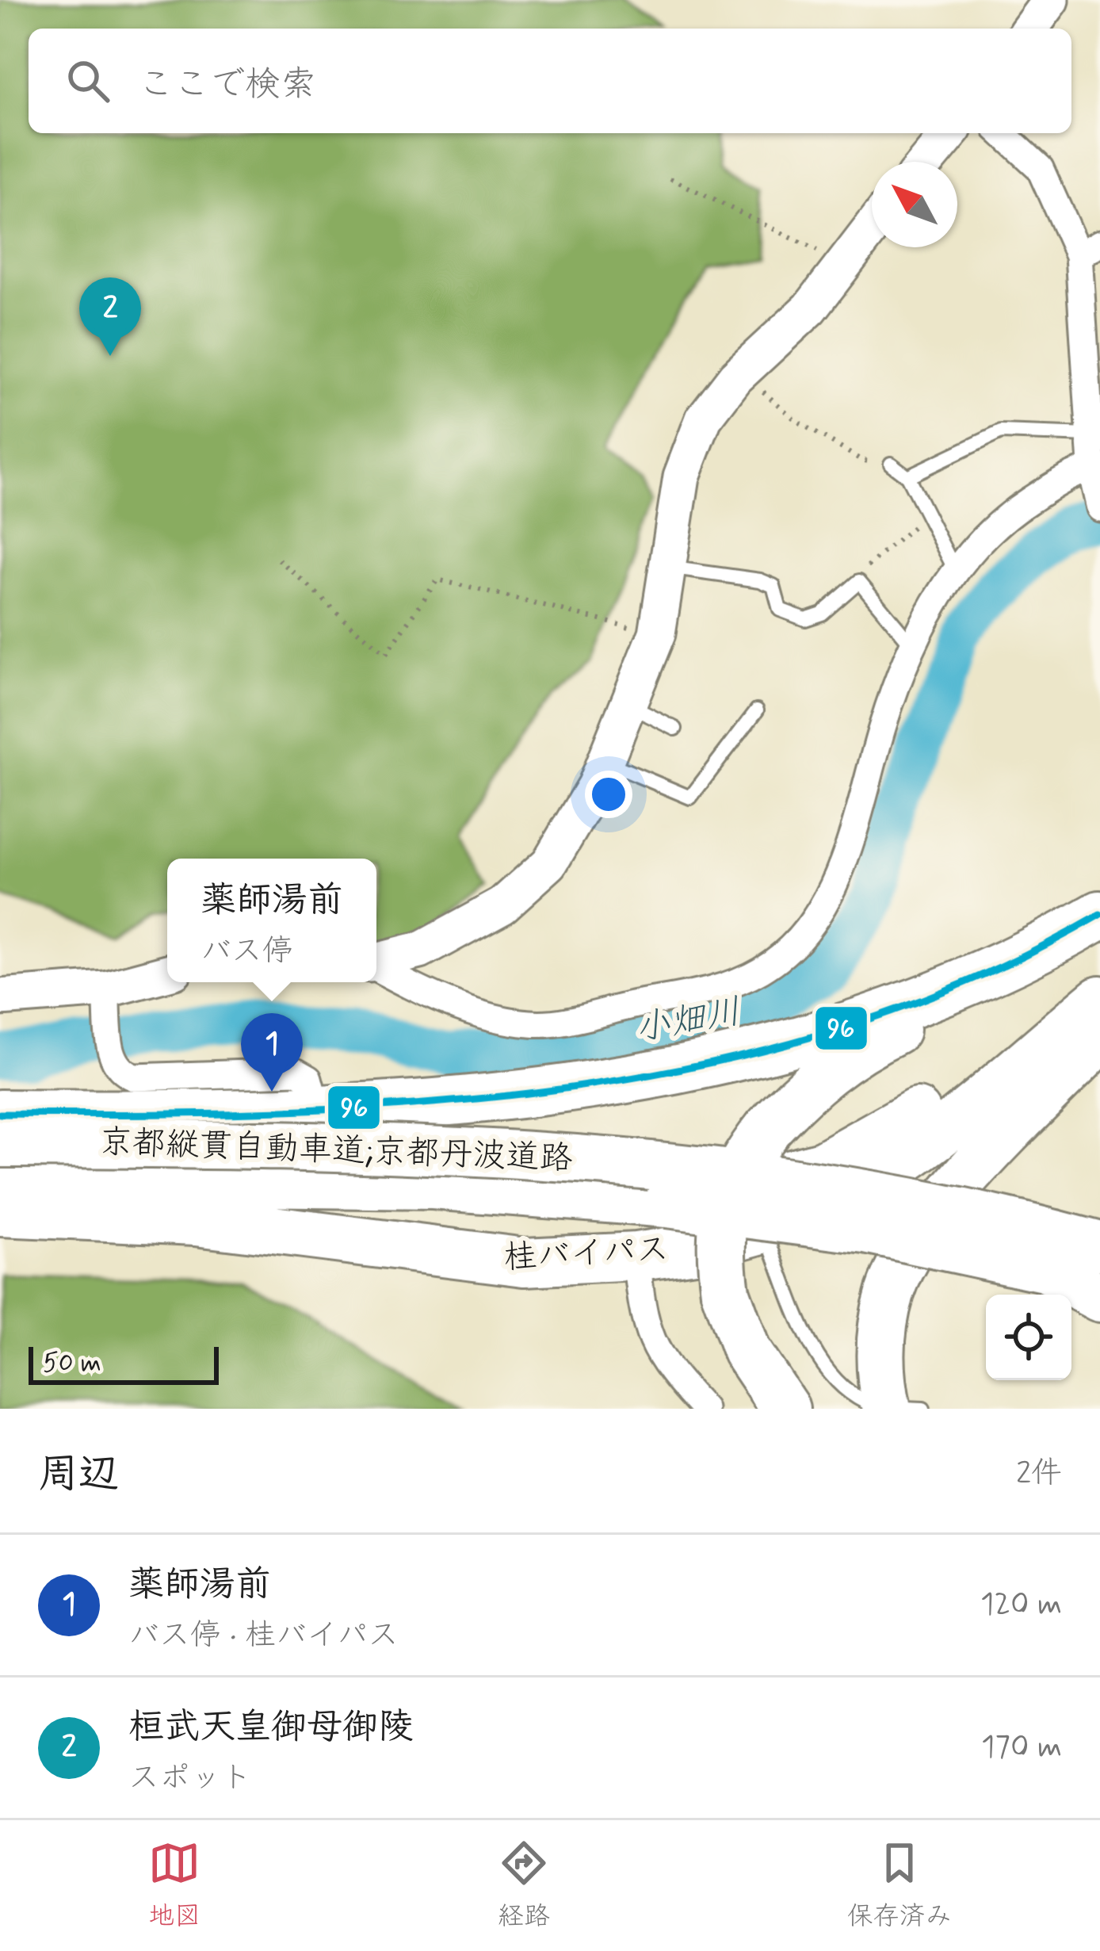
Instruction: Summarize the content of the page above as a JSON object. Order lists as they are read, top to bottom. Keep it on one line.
{"streets":{"highway":["京都縦貫自動車道;京都丹波道路","桂バイパス"]},"water":["小畑川"],"lines":["transit line 96"],"scale_bar":"50 m","north":"top left","page":{"search":"ここで検索","pins":["2","1"],"popup":["薬師湯前","バス停"],"scale":"50 m","heading":["周辺","2件"],"list":[{"mark":"1","name":"薬師湯前","note":"バス停 · 桂バイパス","value":"120 m"},{"mark":"2","name":"桓武天皇御母御陵","note":"スポット","value":"170 m"}],"nav":["地図","経路","保存済み"]}}
